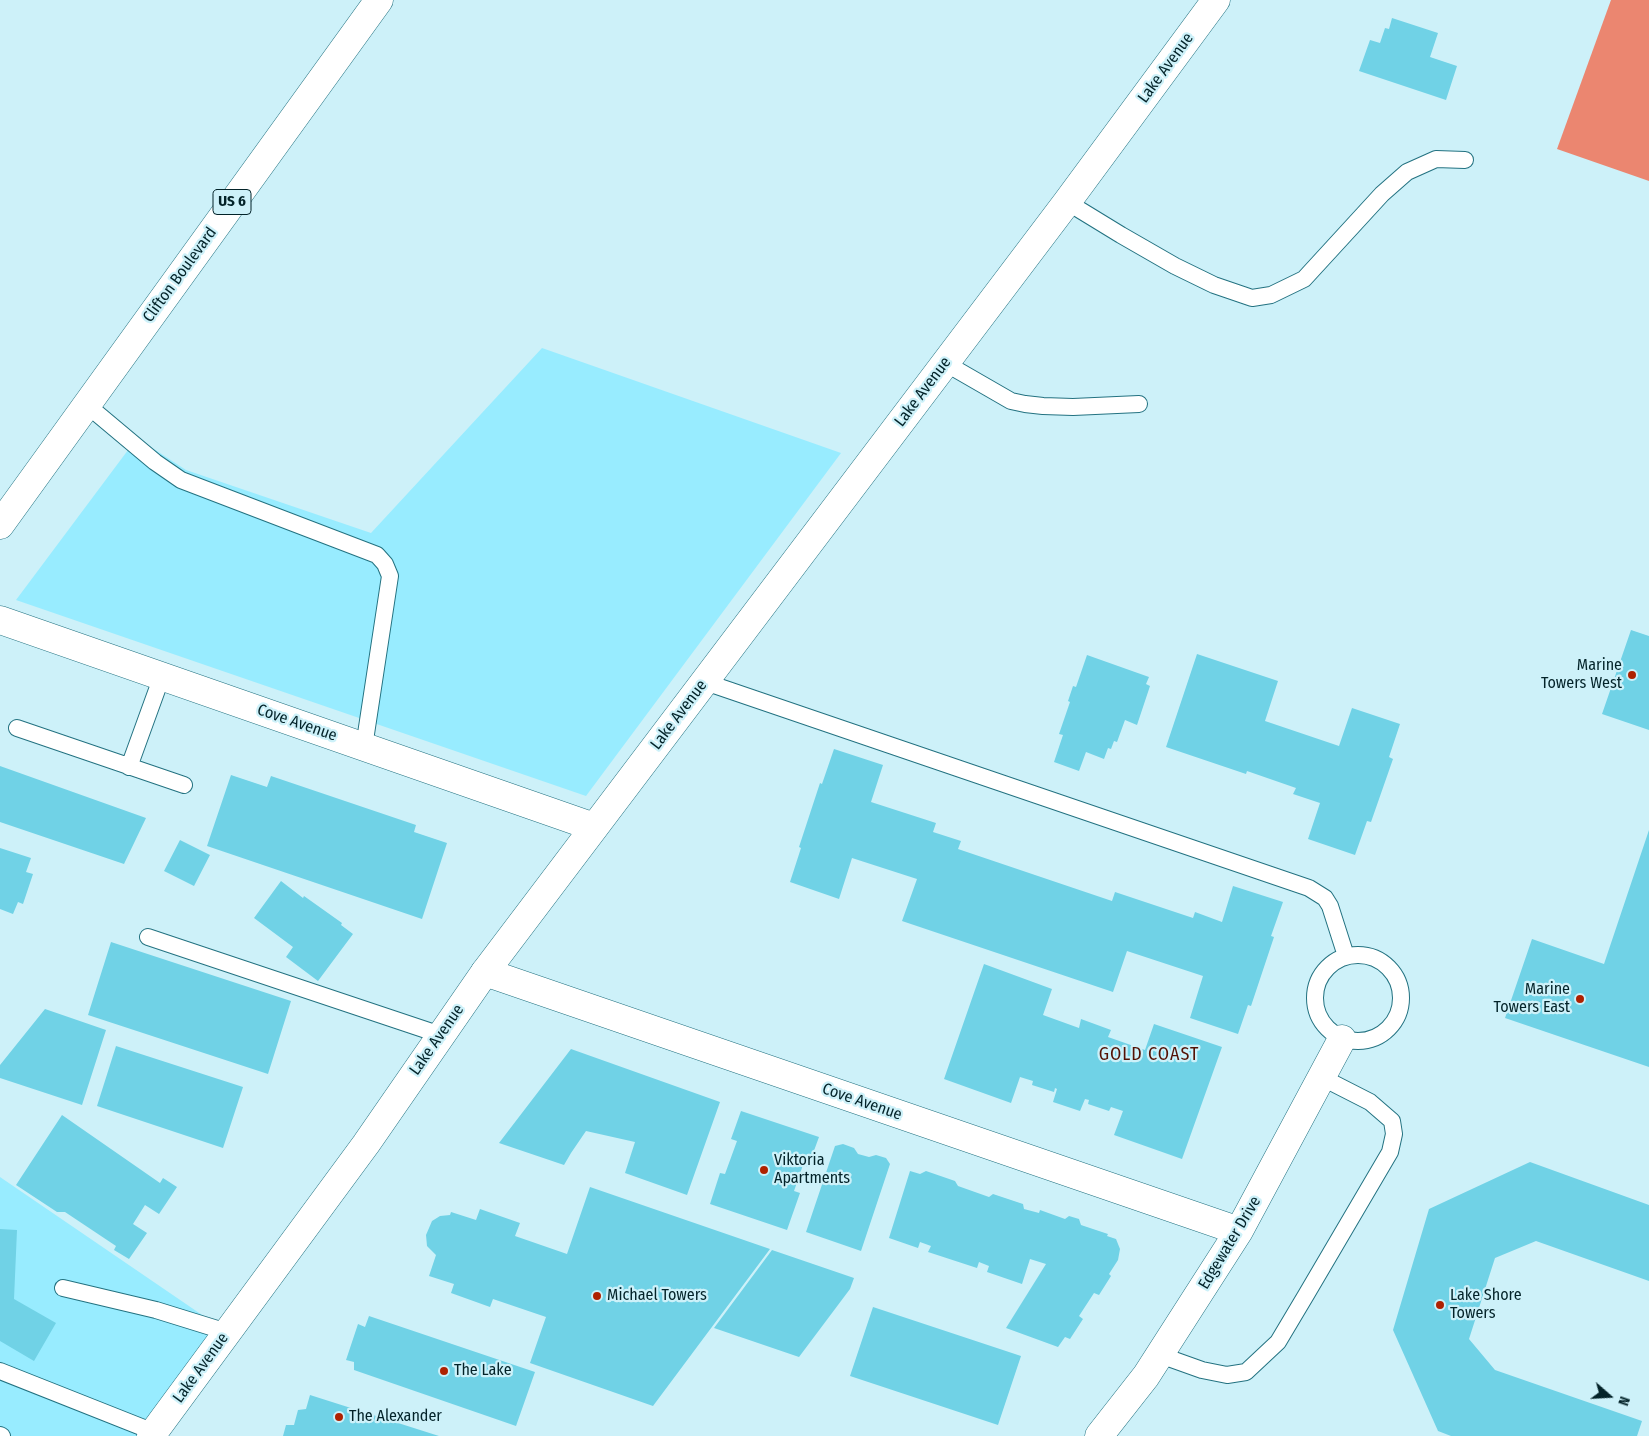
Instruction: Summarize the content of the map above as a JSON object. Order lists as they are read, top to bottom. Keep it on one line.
{"streets":{"street":["Lake Avenue","US 6","Clifton Boulevard","Cove Avenue","Edgewater Drive"]},"crossings":[["Lake Avenue","Cove Avenue"],["Cove Avenue","Edgewater Drive"]],"districts":["GOLD COAST"],"places":["Marine Towers West","Marine Towers East","Viktoria Apartments","Michael Towers","Lake Shore Towers","The Lake","The Alexander"],"north":"right"}
